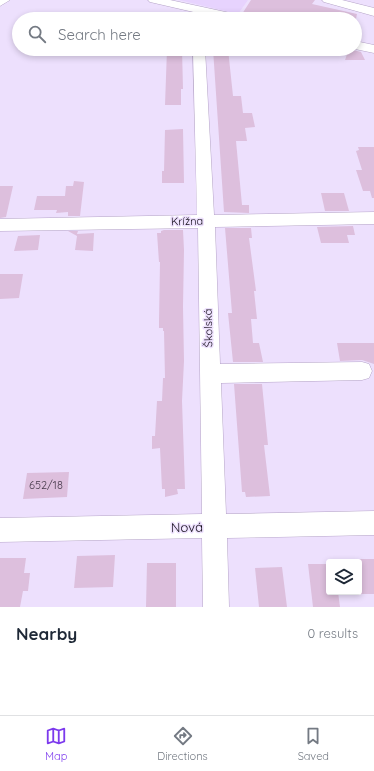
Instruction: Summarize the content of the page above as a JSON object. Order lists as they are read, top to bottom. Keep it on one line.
{"streets":{"street":["Krížna","Školská","Nová"]},"crossings":[["Krížna","Školská"],["Školská","Nová"]],"house_numbers":["652/18"],"page":{"search":"Search here","heading":["Nearby","0 results"],"nav":["Map","Directions","Saved"]}}
